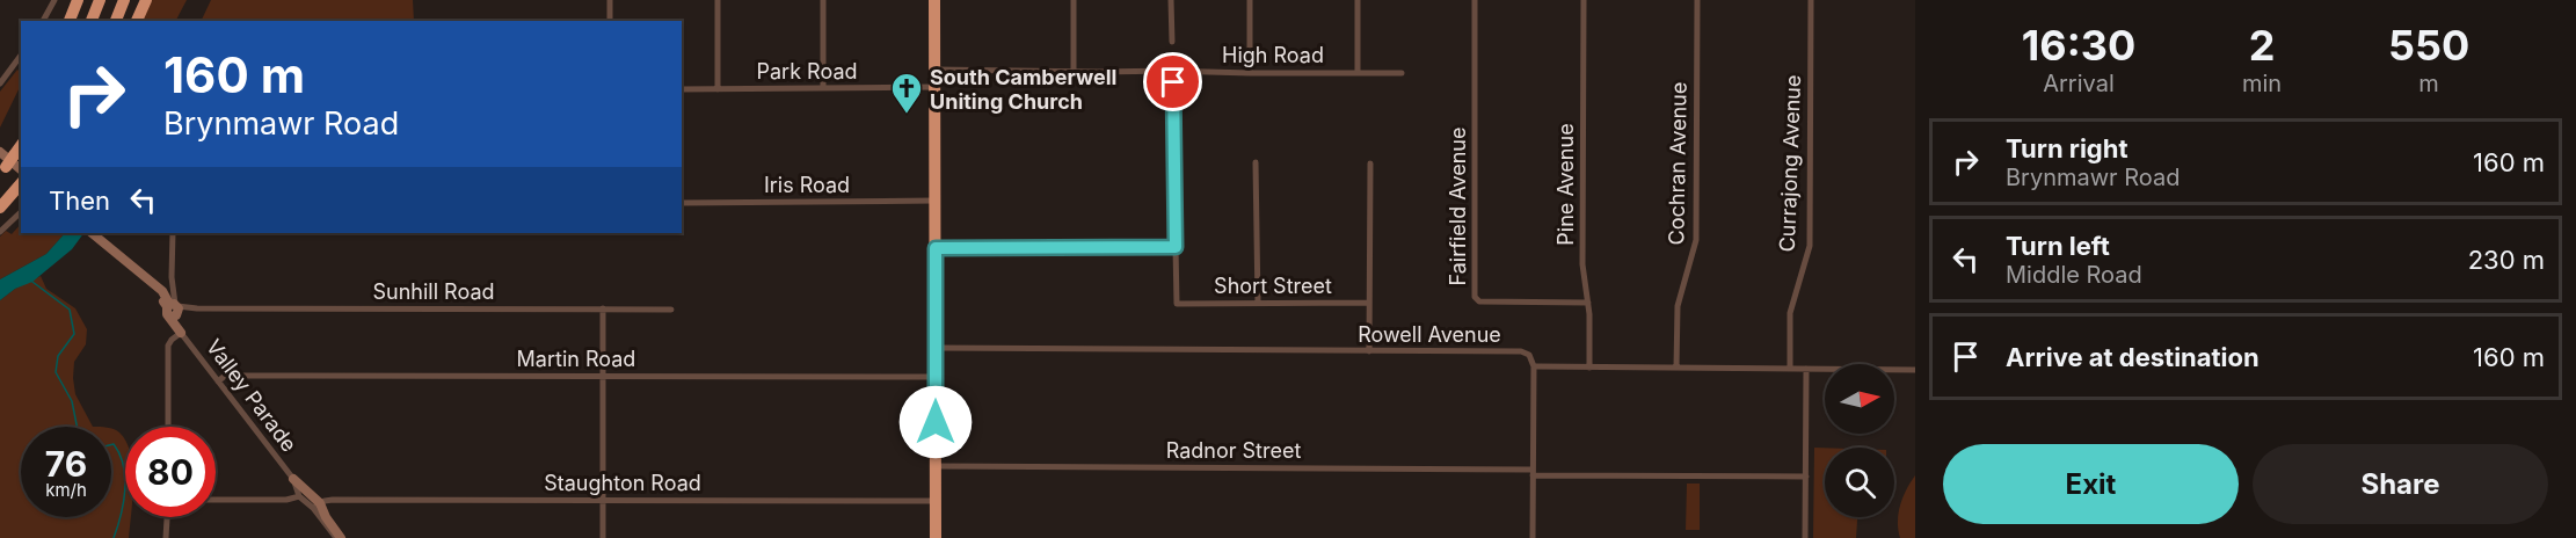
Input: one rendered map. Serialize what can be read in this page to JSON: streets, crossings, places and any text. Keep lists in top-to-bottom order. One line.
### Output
{"streets":{"street":["High Road","Park Road","Cochran Avenue","Currajong Avenue","Iris Road","Pine Avenue","Fairfield Avenue","Short Street","Sunhill Road","Rowell Avenue","Martin Road","Valley Parade","Radnor Street","Staughton Road"]},"crossings":[["Cochran Avenue","Rowell Avenue"],["Currajong Avenue","Rowell Avenue"],["Pine Avenue","Fairfield Avenue"],["Pine Avenue","Rowell Avenue"],["Sunhill Road","Valley Parade"],["Martin Road","Valley Parade"],["Valley Parade","Staughton Road"]],"places":{"church":["South Camberwell Uniting Church"]},"north":"right","page":{"eta":["16:30","Arrival","2","min","550","m"],"turn":["160 m","Brynmawr Road"],"list":[{"name":"Turn right","note":"Brynmawr Road","value":"160 m"},{"name":"Turn left","note":"Middle Road","value":"230 m"},{"name":"Arrive at destination","value":"160 m"}],"then":"Then","speed":"76 km/h","limit":"80","buttons":["Exit","Share"]}}
